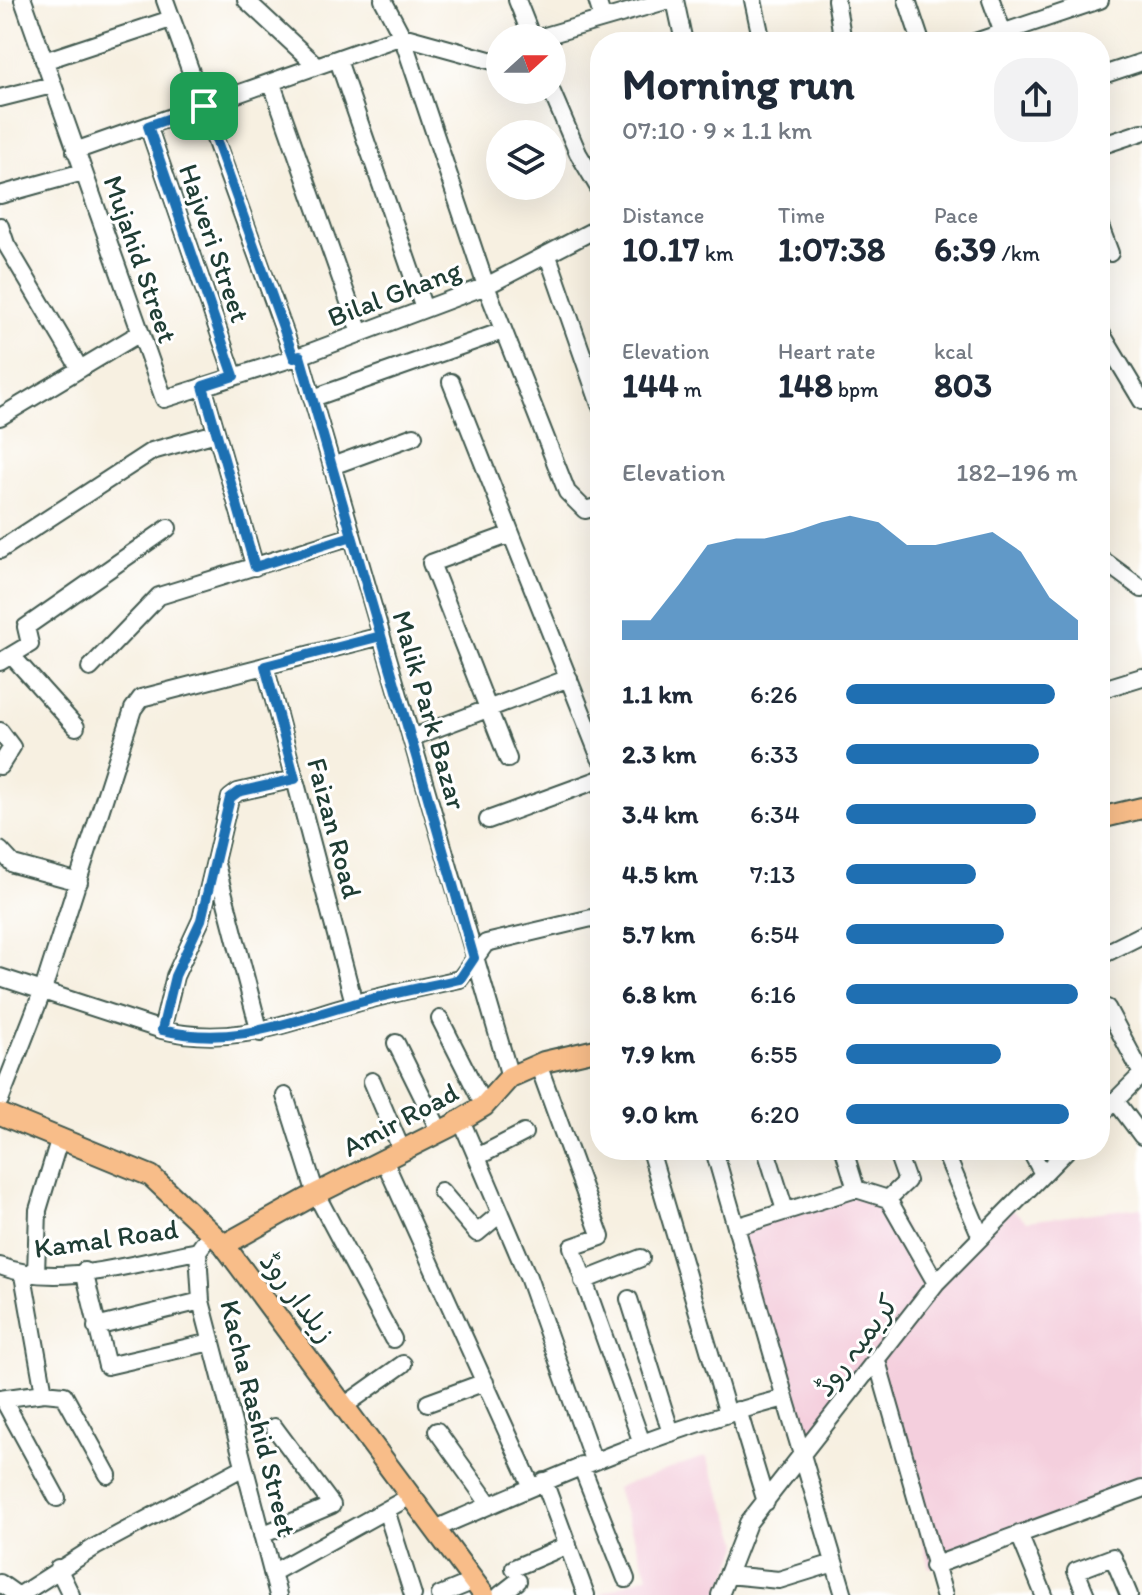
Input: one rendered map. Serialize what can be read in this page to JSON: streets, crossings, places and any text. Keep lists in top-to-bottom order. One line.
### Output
{"streets":{"main road":["Amir Road","زیلدار روڈ"],"street":["Hajveri Street","Mujahid Street","Bilal Ghang","Malik Park Bazar","Faizan Road","Kamal Road","کریمیہ روڈ","Kacha Rashid Street"]},"crossings":[["Hajveri Street","Mujahid Street"],["Mujahid Street","Bilal Ghang"],["Mujahid Street","Malik Park Bazar"],["Bilal Ghang","Malik Park Bazar"],["Malik Park Bazar","Amir Road"],["Amir Road","Kamal Road"],["Amir Road","زیلدار روڈ"],["Kamal Road","زیلدار روڈ"],["Kamal Road","Kacha Rashid Street"]],"north":"right","page":{"heading":["Morning run","07:10 · 9 × 1.1 km"],"stats":[["Distance","10.17 km"],["Time","1:07:38"],["Pace","6:39 /km"],["Elevation","144 m"],["Heart rate","148 bpm"],["kcal","803"]],"chart":["Elevation","182–196 m"],"list":[{"name":"1.1 km","note":"6:26"},{"name":"2.3 km","note":"6:33"},{"name":"3.4 km","note":"6:34"},{"name":"4.5 km","note":"7:13"},{"name":"5.7 km","note":"6:54"},{"name":"6.8 km","note":"6:16"},{"name":"7.9 km","note":"6:55"},{"name":"9.0 km","note":"6:20"}]}}
